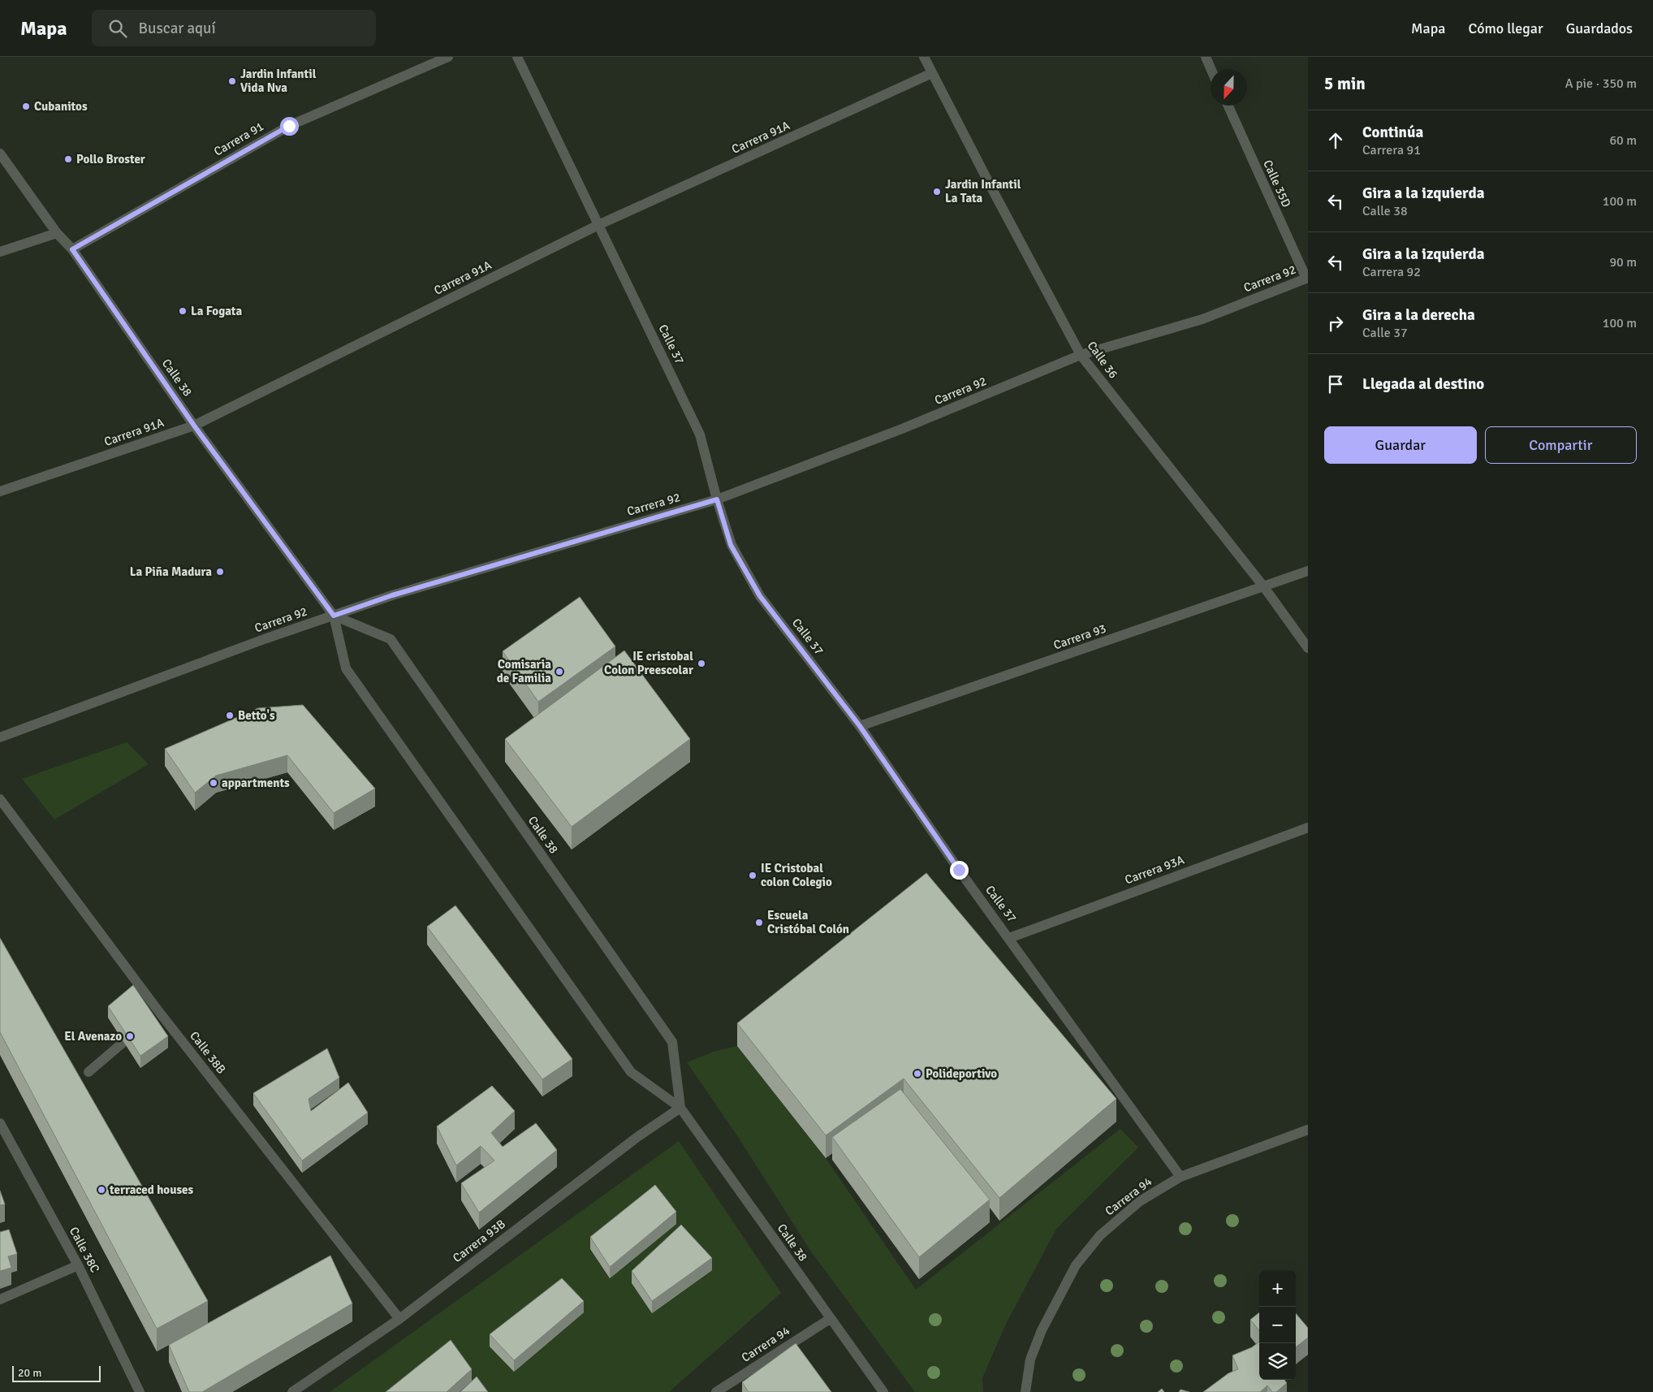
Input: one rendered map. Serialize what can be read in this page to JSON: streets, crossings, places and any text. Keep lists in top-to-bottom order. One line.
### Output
{"streets":{"street":["Carrera 91A","Carrera 91","Calle 35D","Carrera 92","Calle 37","Calle 36","Calle 38","Carrera 93","Carrera 93A","Calle 38B","Carrera 94","Carrera 93B","Calle 38C"]},"crossings":[["Carrera 91A","Calle 37"],["Carrera 91A","Calle 36"],["Carrera 91A","Calle 38"],["Carrera 91","Calle 38"],["Calle 35D","Carrera 92"],["Carrera 92","Calle 37"],["Carrera 92","Calle 36"],["Carrera 92","Calle 38"],["Calle 37","Carrera 93"],["Calle 37","Carrera 93A"],["Calle 37","Carrera 94"],["Calle 36","Carrera 93"],["Calle 38","Carrera 94"],["Calle 38","Carrera 93B"],["Calle 38B","Carrera 93B"]],"places":["Jardin Infantil Vida Nva","Cubanitos","Pollo Broster","Jardin Infantil La Tata","La Fogata","La Piña Madura","IE cristobal Colon Preescolar","Comisaria de Familia","Betto's","appartments","IE Cristobal colon Colegio","Escuela Cristóbal Colón","El Avenazo","Polideportivo","terraced houses"],"scale_bar":"20 m","north":"bottom","page":{"header":"Mapa","search":"Buscar aquí","nav":["Mapa","Cómo llegar","Guardados"],"heading":["5 min","A pie · 350 m"],"list":[["Continúa","Carrera 91","60 m"],["Gira a la izquierda","Calle 38","100 m"],["Gira a la izquierda","Carrera 92","90 m"],["Gira a la derecha","Calle 37","100 m"],"Llegada al destino"],"buttons":["Guardar","Compartir"],"map_buttons":["+","−"],"scale":"20 m"}}
